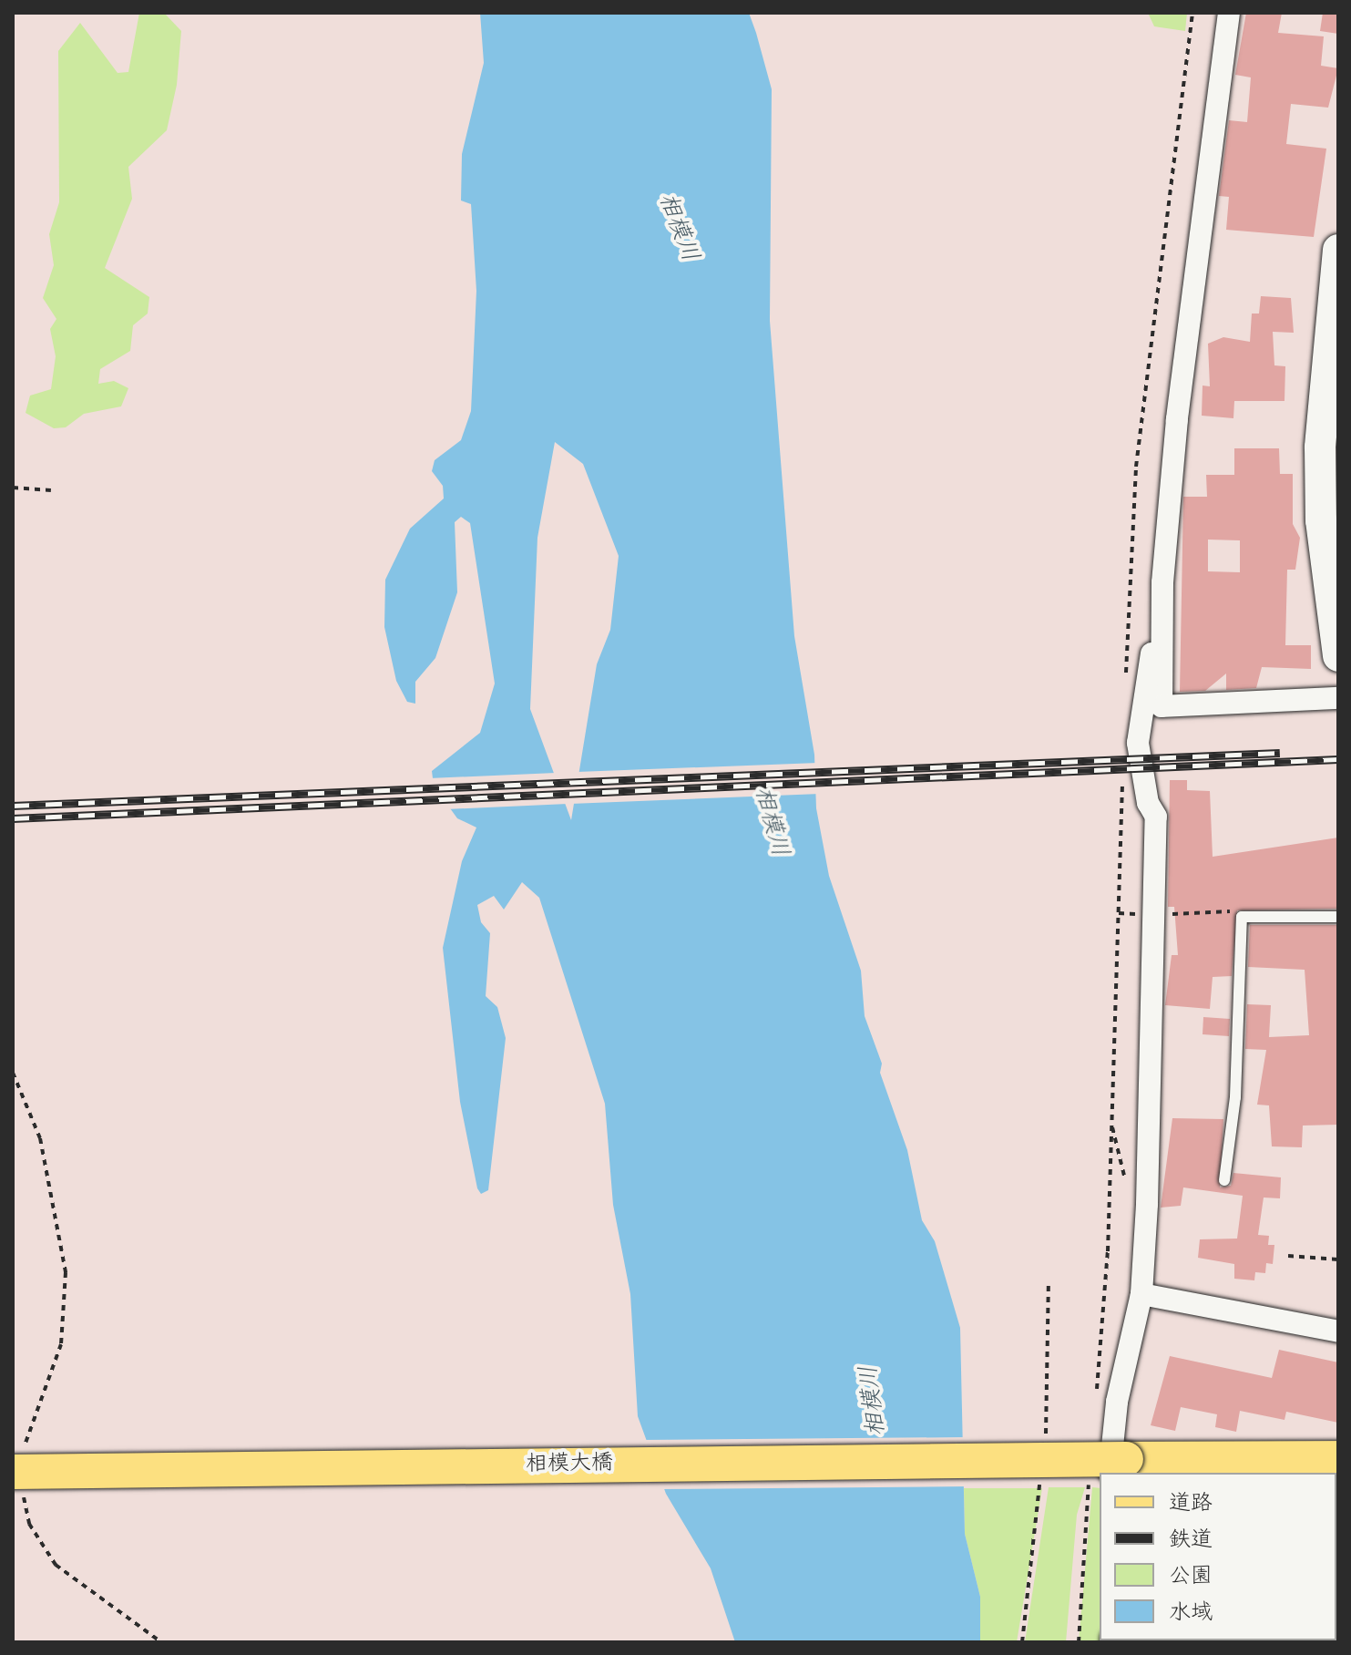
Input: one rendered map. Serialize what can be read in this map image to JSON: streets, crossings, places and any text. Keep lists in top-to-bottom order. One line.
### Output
{"streets":{"main road":["相模大橋"]},"water":["相模川"],"legend":["道路","鉄道","公園","水域"]}
